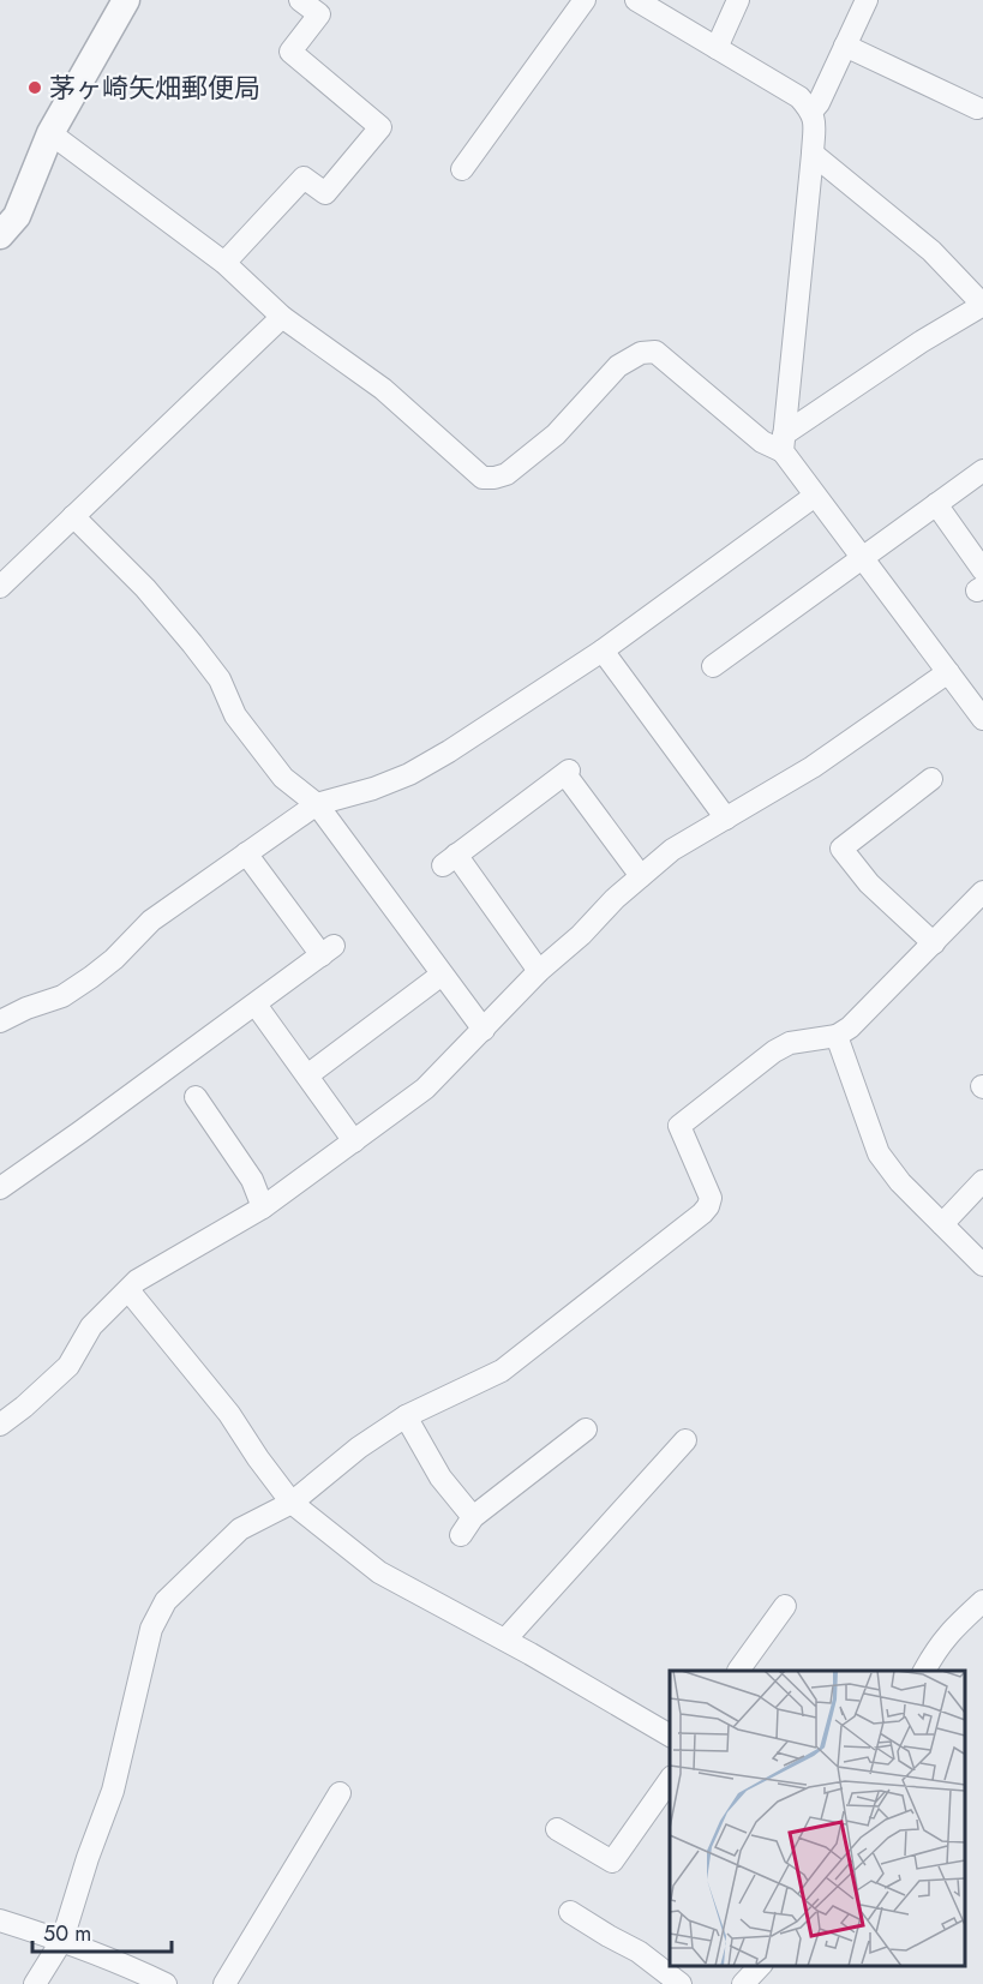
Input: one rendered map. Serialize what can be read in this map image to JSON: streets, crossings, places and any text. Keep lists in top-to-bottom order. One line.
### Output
{"places":["茅ヶ崎矢畑郵便局"],"scale_bar":"50 m"}
